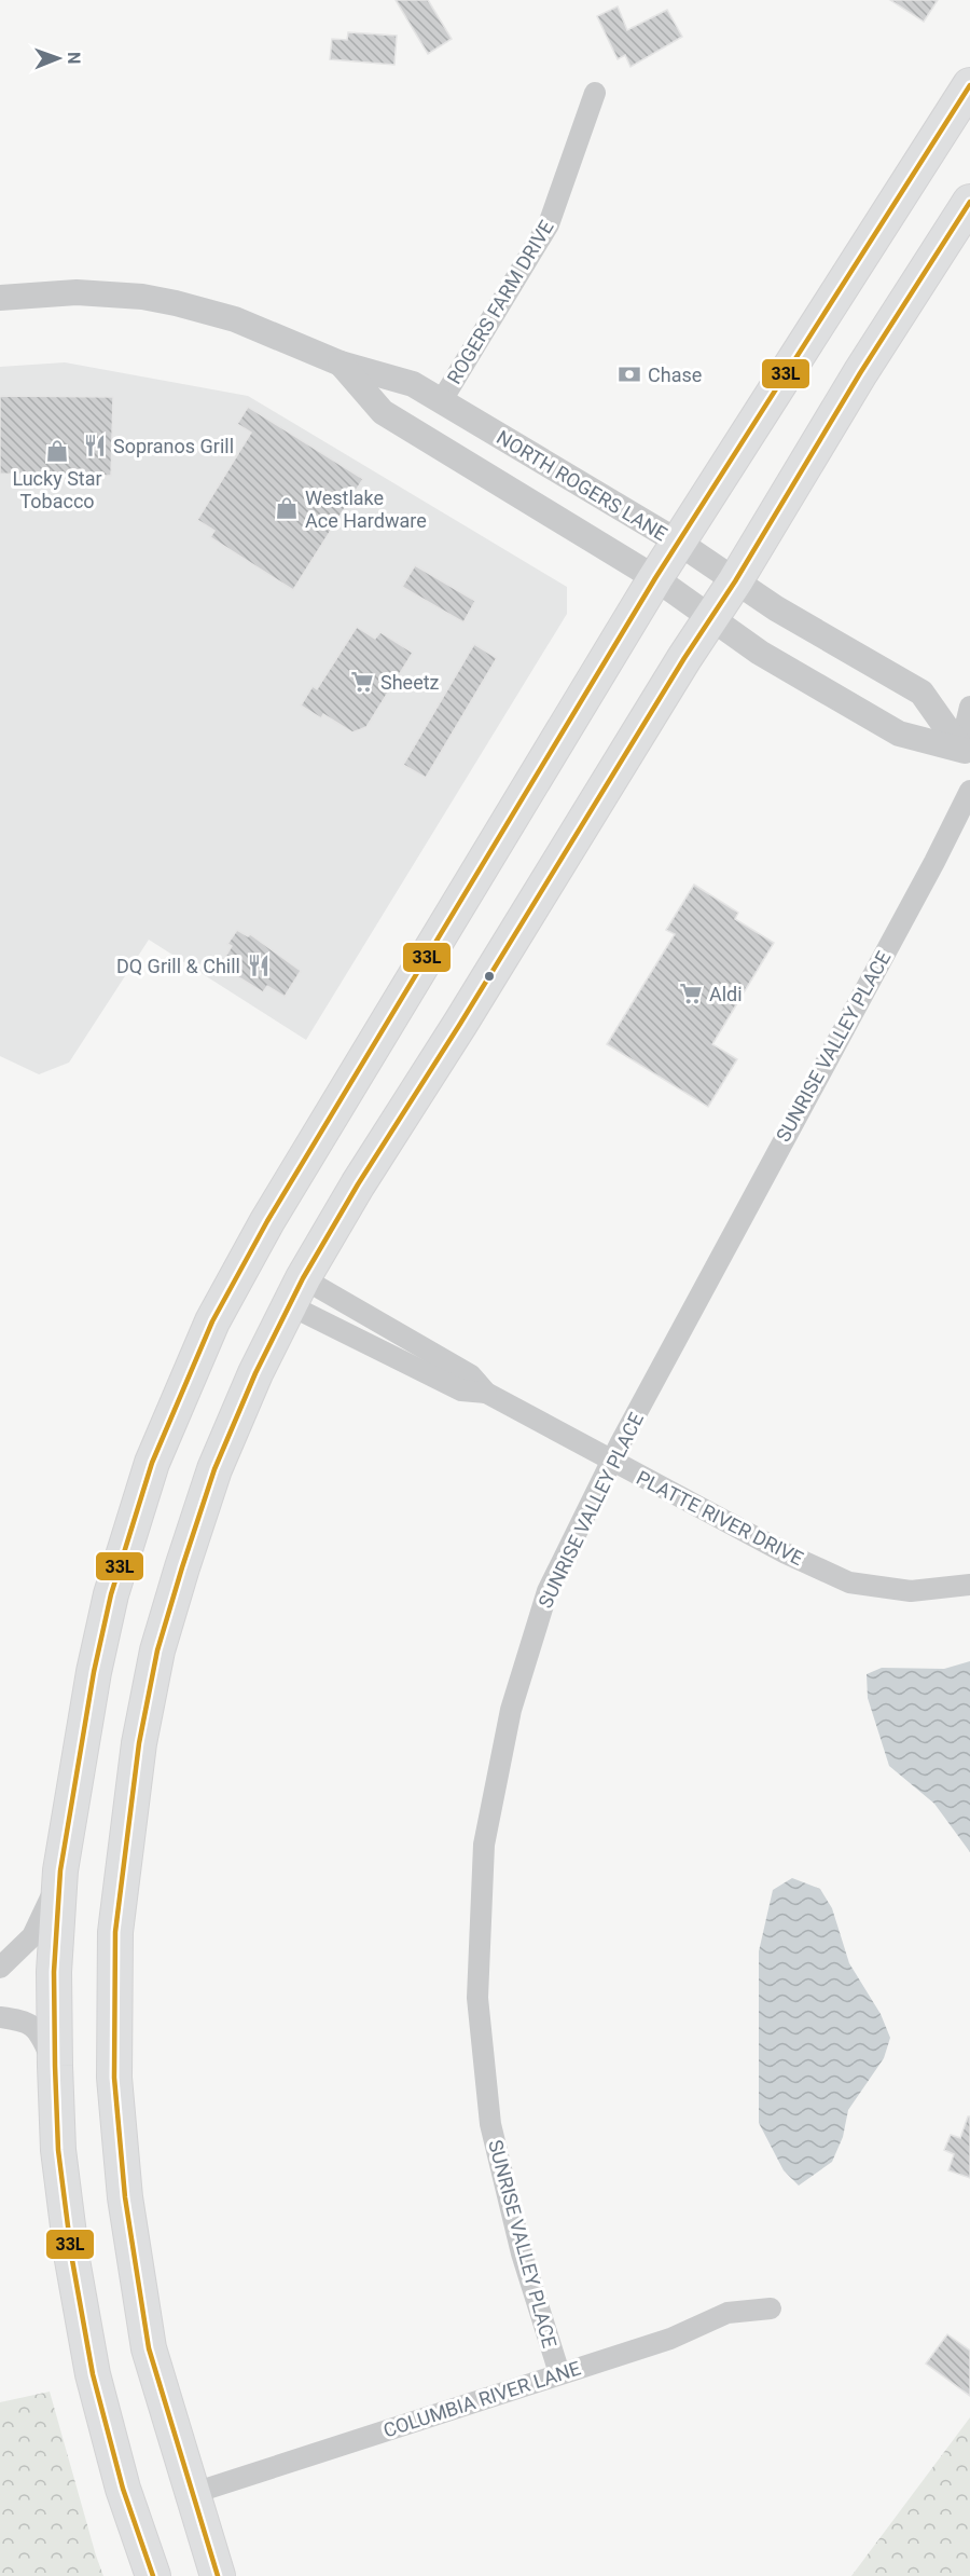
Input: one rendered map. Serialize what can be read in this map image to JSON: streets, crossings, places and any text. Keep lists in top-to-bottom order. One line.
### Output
{"streets":{"street":["ROGERS FARM DRIVE","NORTH ROGERS LANE","SUNRISE VALLEY PLACE","PLATTE RIVER DRIVE","COLUMBIA RIVER LANE"]},"crossings":[["ROGERS FARM DRIVE","NORTH ROGERS LANE"],["SUNRISE VALLEY PLACE","PLATTE RIVER DRIVE"],["SUNRISE VALLEY PLACE","COLUMBIA RIVER LANE"]],"places":{"bank":["Chase"],"restaurant":["Sopranos Grill","DQ Grill & Chill"],"shop":["Lucky Star Tobacco","Westlake Ace Hardware"],"supermarket":["Sheetz","Aldi"]},"lines":["transit line 33L"],"north":"right"}
